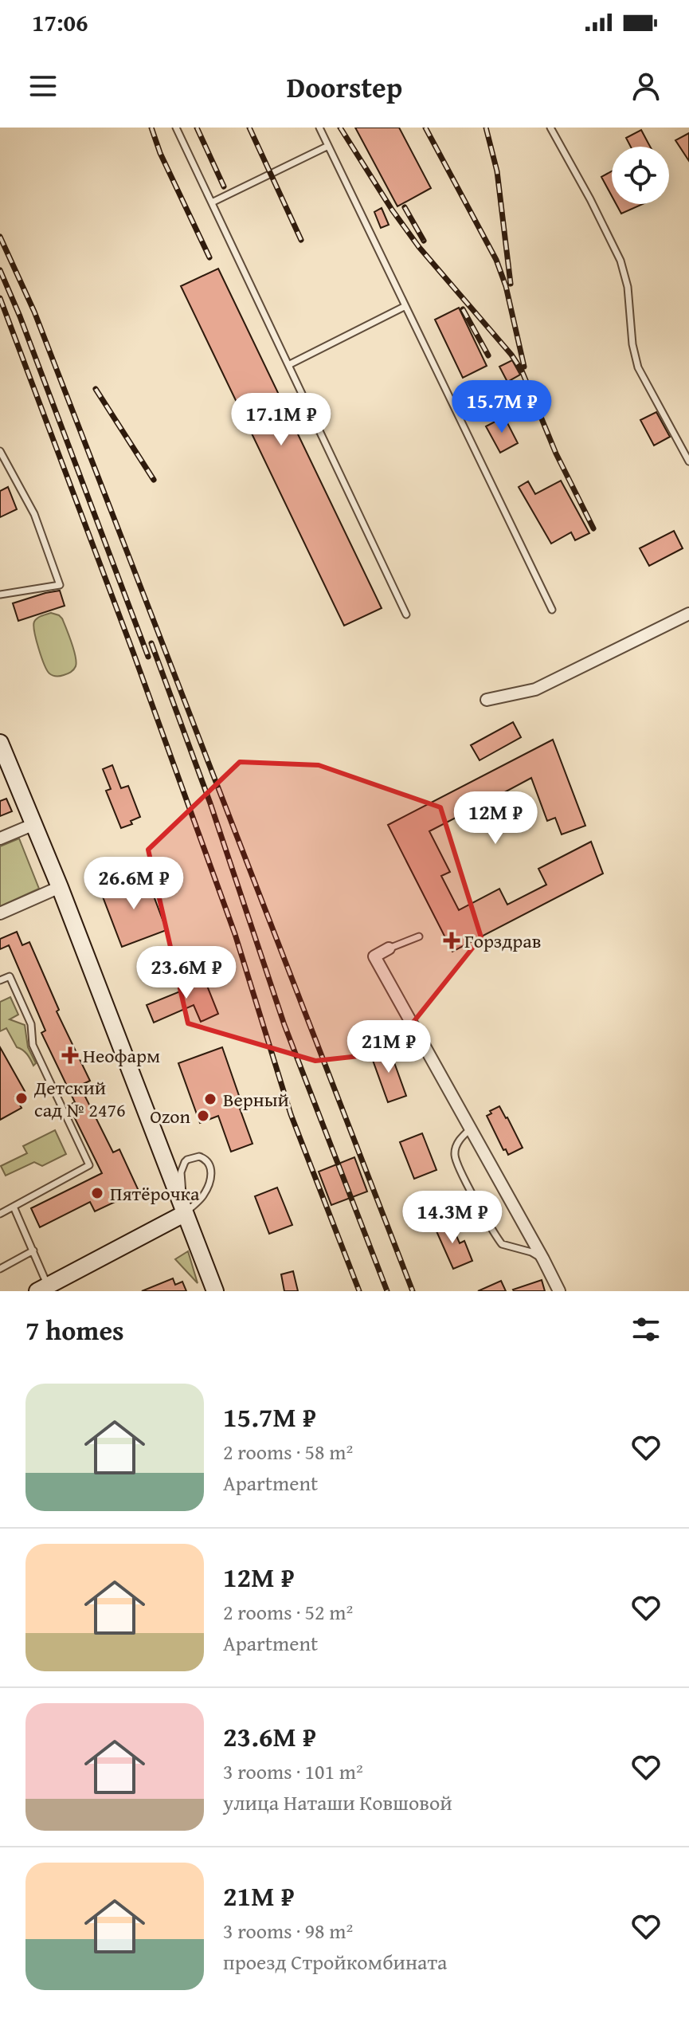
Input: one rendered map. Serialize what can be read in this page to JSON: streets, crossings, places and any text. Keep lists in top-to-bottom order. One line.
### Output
{"places":{"health":["Горздрав","Неофарм"],"other":["Детский сад № 2476","Верный","Ozon","Пятёрочка"]},"page":{"status":"17:06","header":"Doorstep","price":["15.7M ₽","17.1M ₽","12M ₽","26.6M ₽","23.6M ₽","21M ₽","14.3M ₽"],"heading":"7 homes","list":[{"name":"15.7M ₽","note":"2 rooms · 58 m² · Apartment"},{"name":"12M ₽","note":"2 rooms · 52 m² · Apartment"},{"name":"23.6M ₽","note":"3 rooms · 101 m² · улица Наташи Ковшовой"},{"name":"21M ₽","note":"3 rooms · 98 m² · проезд Стройкомбината"}]}}
